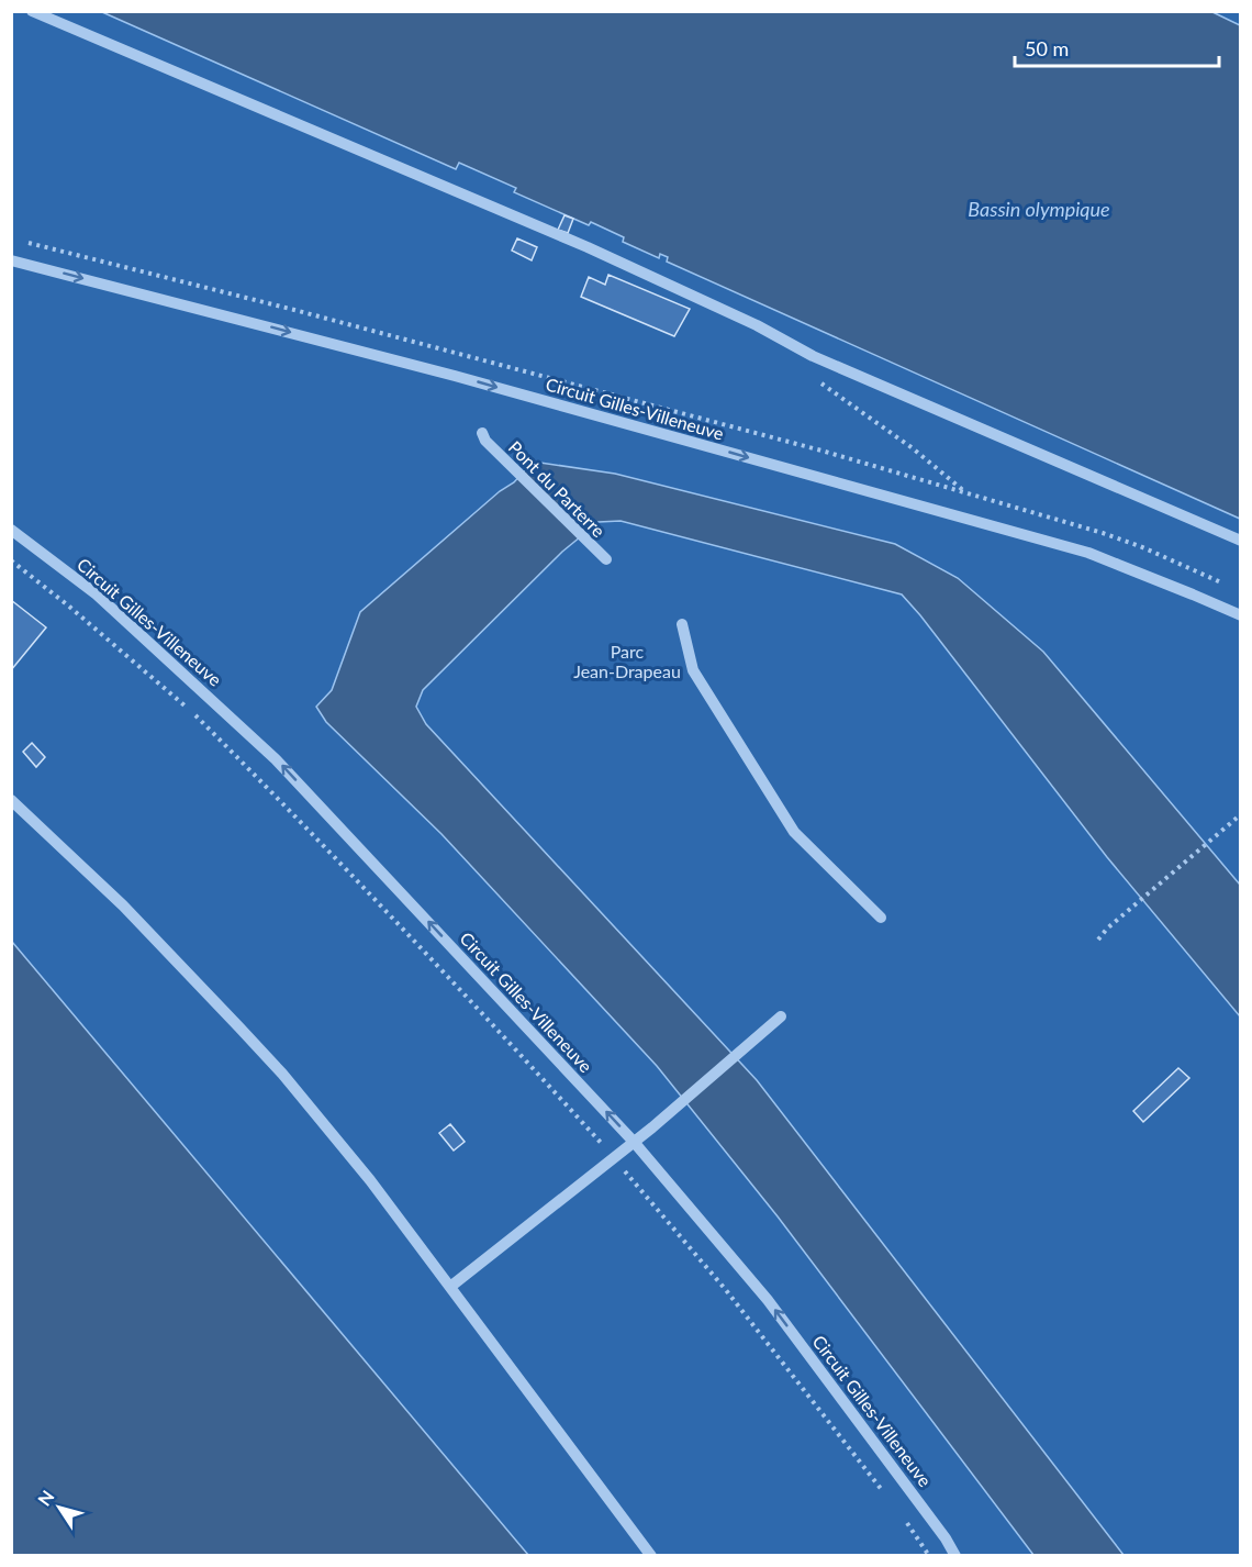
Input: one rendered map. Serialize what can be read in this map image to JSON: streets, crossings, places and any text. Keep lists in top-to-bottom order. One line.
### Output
{"streets":{"street":["Circuit Gilles-Villeneuve","Pont du Parterre"]},"water":["Bassin olympique"],"parks":["Parc Jean-Drapeau"],"scale_bar":"50 m","north":"top left"}
